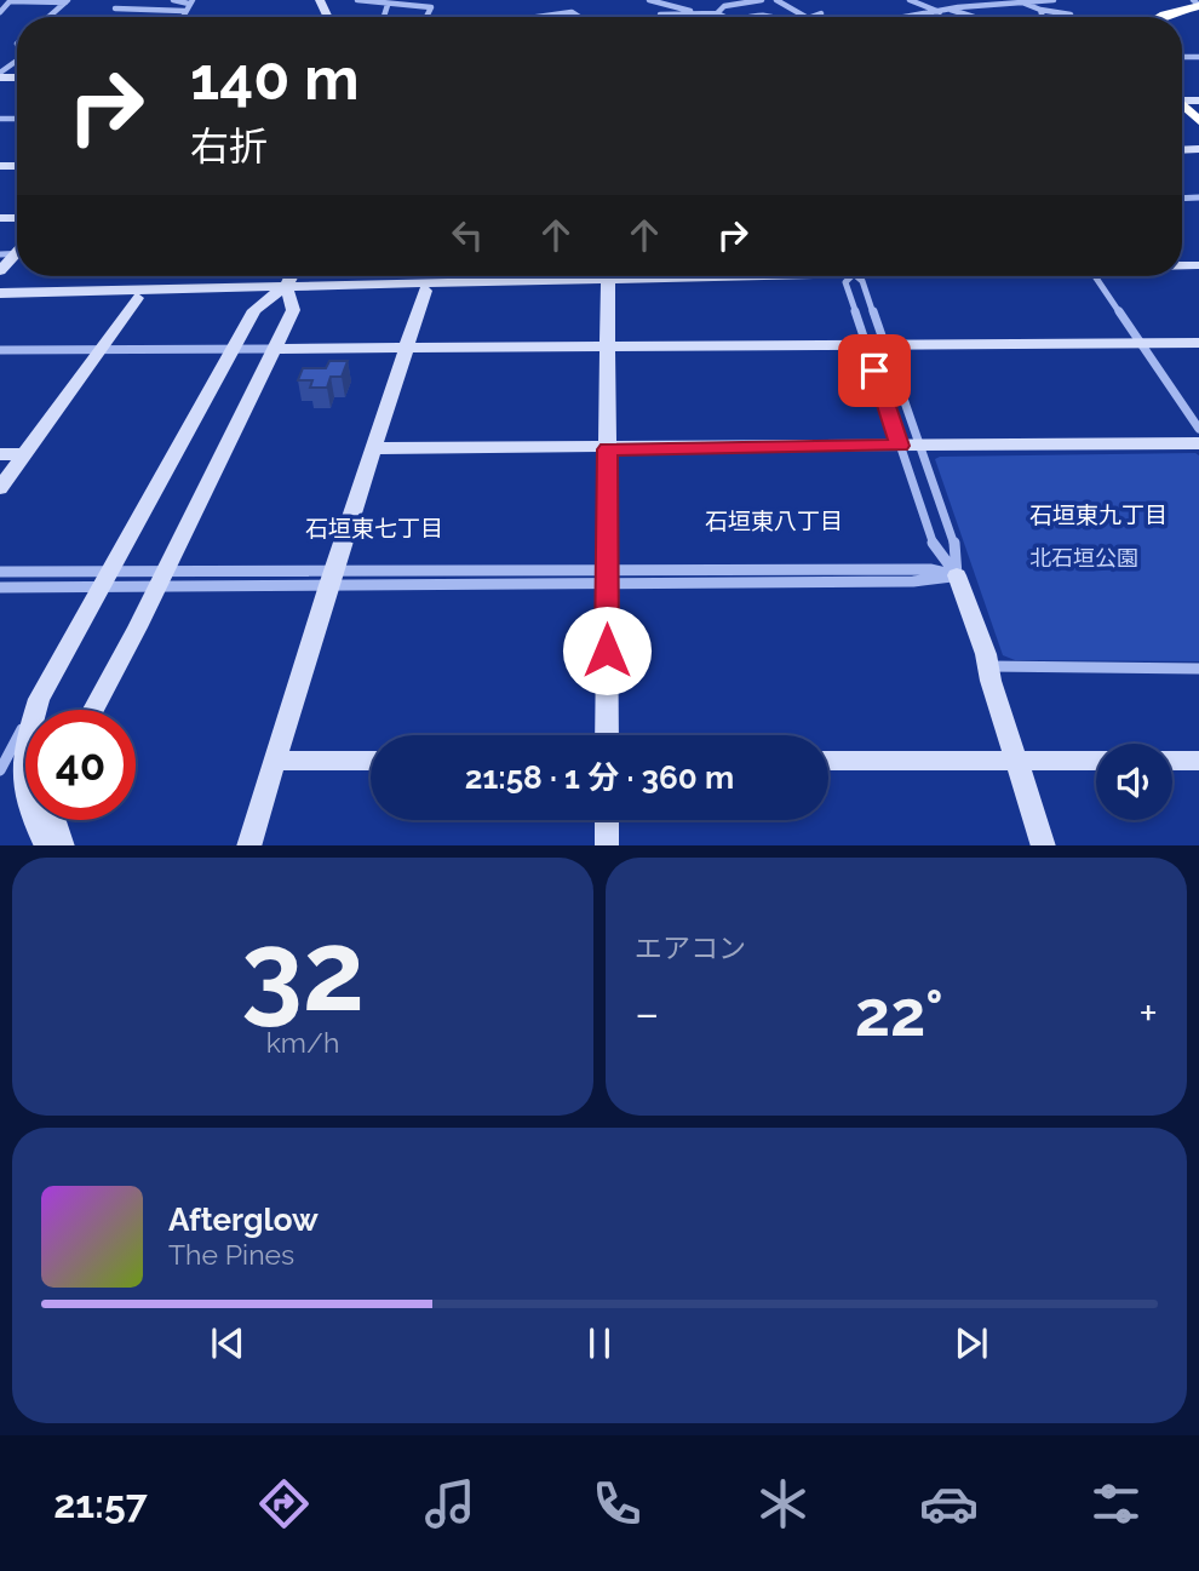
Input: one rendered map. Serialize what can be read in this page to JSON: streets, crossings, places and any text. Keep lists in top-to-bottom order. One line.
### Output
{"districts":["石垣東九丁目","石垣東八丁目","石垣東七丁目"],"parks":["北石垣公園"],"page":{"turn":["140 m","右折"],"limit":"40","trip":"21:58 · 1 分 · 360 m","tile":[["32","km/h"],"エアコン"],"heat":["−","22°","+"],"song":["Afterglow","The Pines"],"tabs":"21:57"}}
